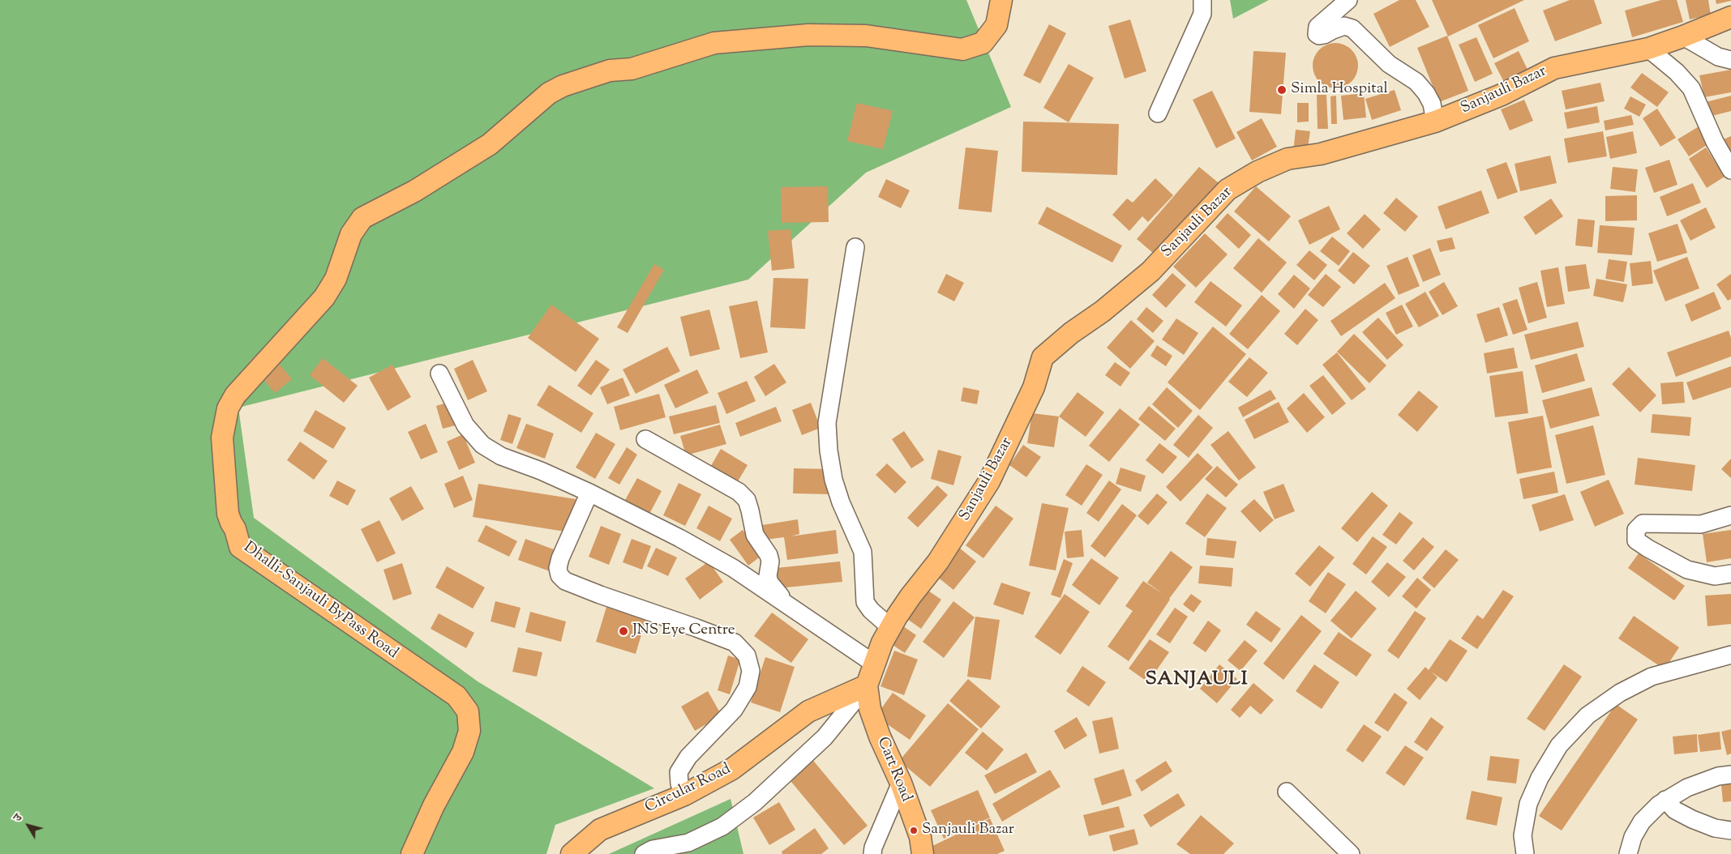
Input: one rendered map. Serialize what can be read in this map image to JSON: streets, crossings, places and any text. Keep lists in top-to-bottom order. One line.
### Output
{"streets":{"main road":["Sanjauli Bazar","Dhalli-Sanjauli ByPass Road","Cart Road","Circular Road"]},"crossings":[["Sanjauli Bazar","Cart Road"],["Sanjauli Bazar","Circular Road"],["Cart Road","Circular Road"]],"districts":["SANJAULI"],"places":["Simla Hospital","JNS Eye Centre","Sanjauli Bazar"],"north":"top left"}
